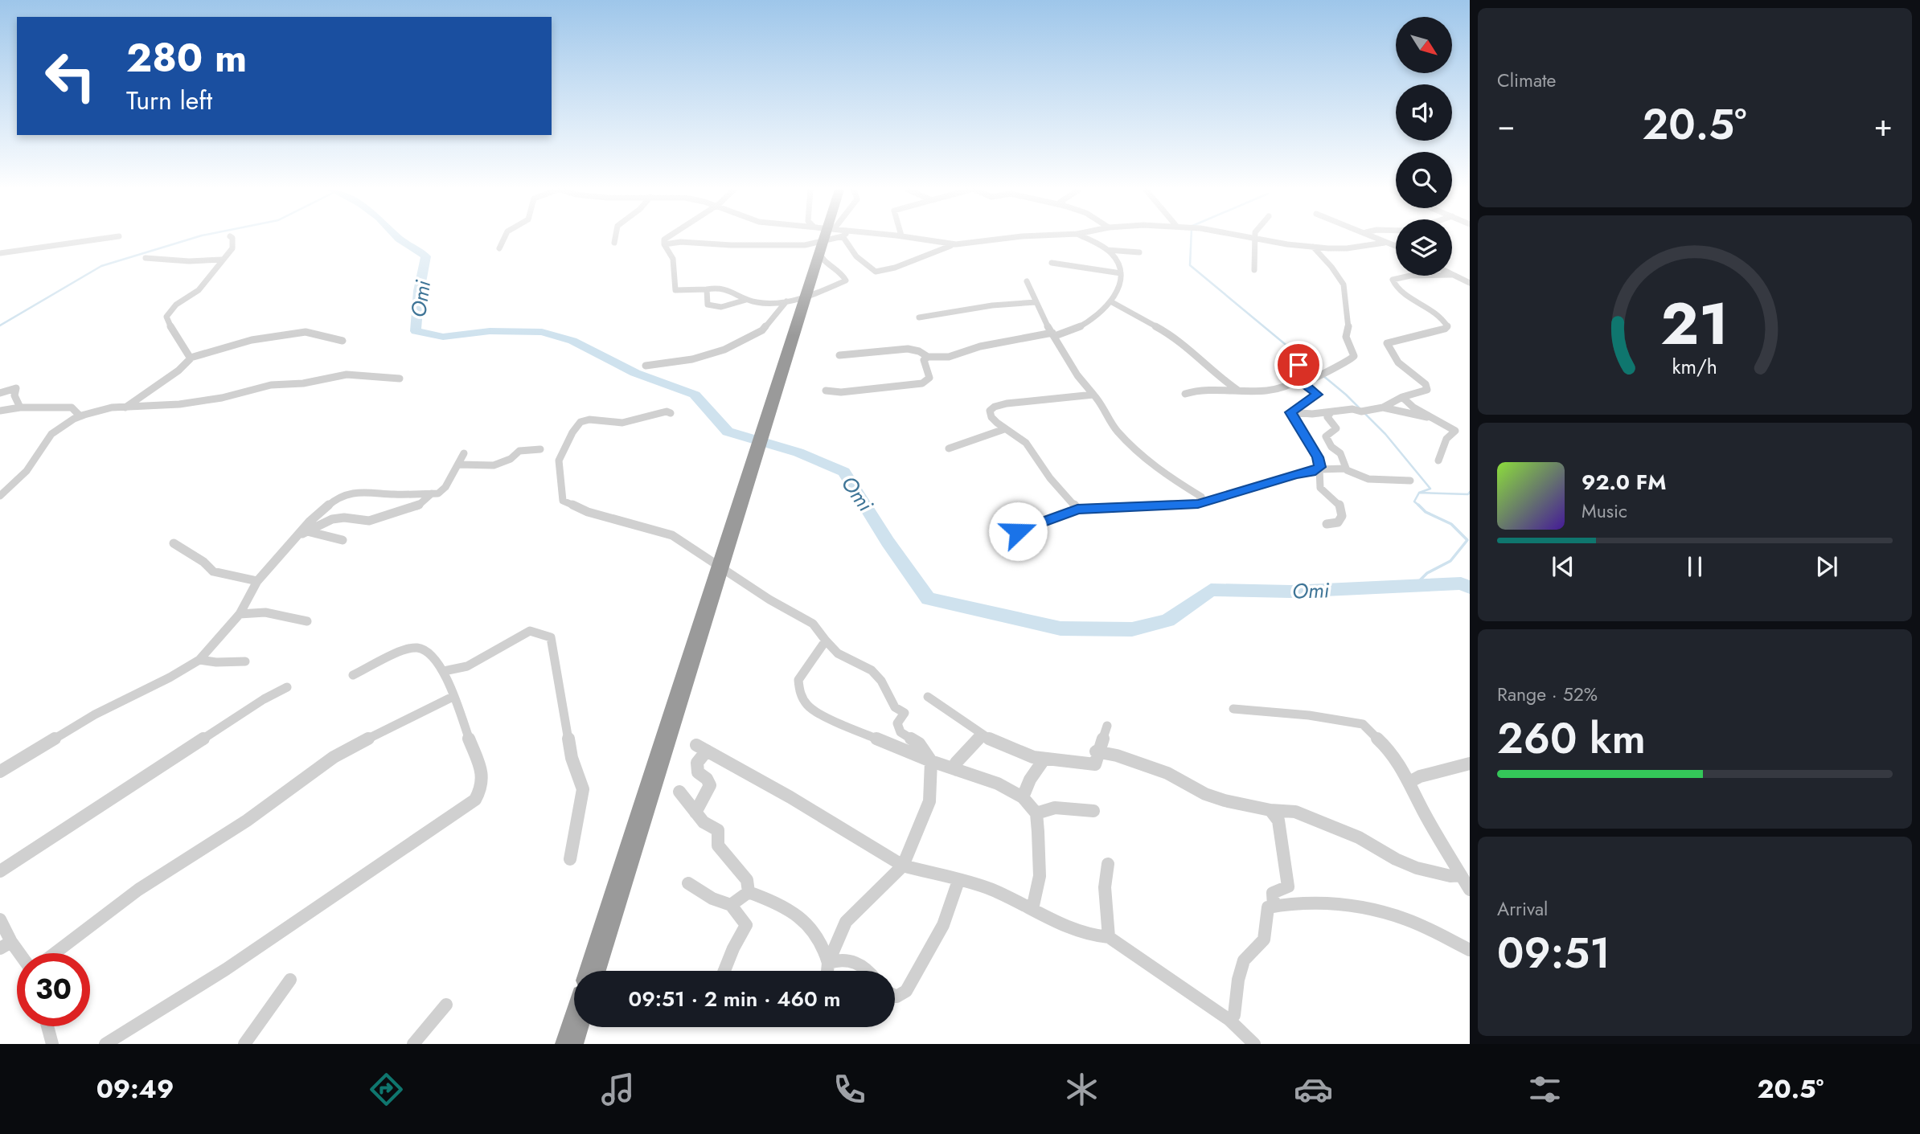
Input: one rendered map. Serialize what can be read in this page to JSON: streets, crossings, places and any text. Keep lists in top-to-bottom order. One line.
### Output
{"water":["Omi"],"north":"bottom right","page":{"tile":["Climate",["Range · 52%","260 km"],["Arrival","09:51"]],"turn":["280 m","Turn left"],"heat":["−","20.5°","+"],"song":["92.0 FM","Music"],"limit":"30","trip":"09:51 · 2 min · 460 m","tabs":["09:49","20.5°"],"gauge":["21","km/h"]}}
